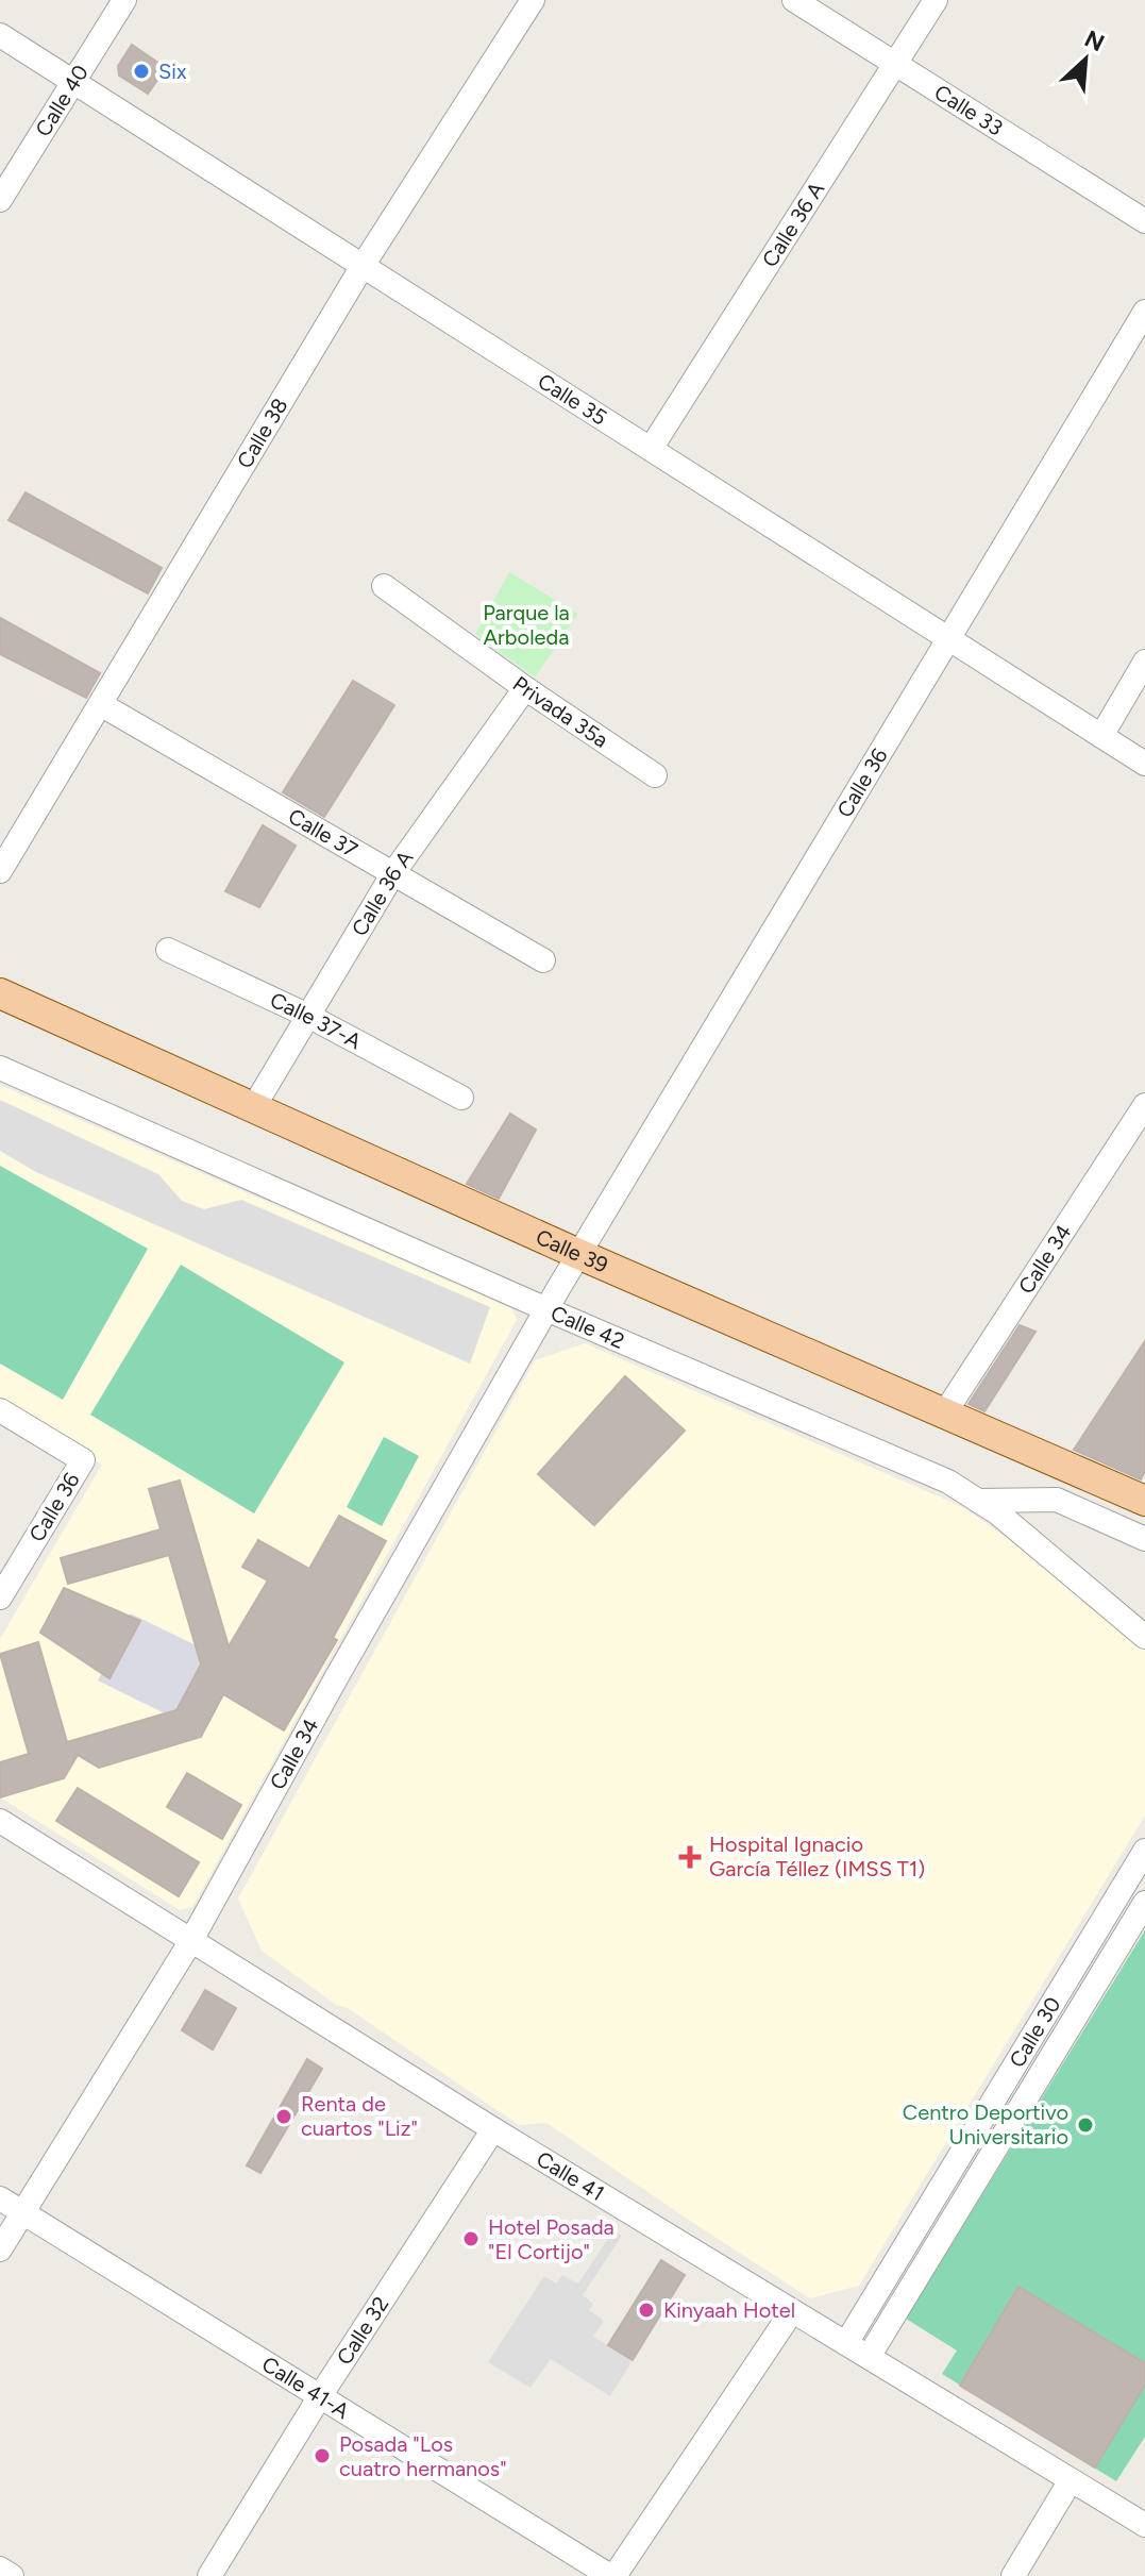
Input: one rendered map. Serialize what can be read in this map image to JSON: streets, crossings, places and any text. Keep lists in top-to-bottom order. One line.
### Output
{"streets":{"main road":["Calle 39"],"street":["Calle 40","Calle 33","Calle 36 A","Calle 35","Calle 38","Privada 35a","Calle 36","Calle 37","Calle 37-A","Calle 34","Calle 42","Calle 30","Calle 41","Calle 32","Calle 41-A"]},"crossings":[["Calle 40","Calle 35"],["Calle 33","Calle 36 A"],["Calle 36 A","Calle 35"],["Calle 36 A","Privada 35a"],["Calle 36 A","Calle 37"],["Calle 36 A","Calle 37-A"],["Calle 36 A","Calle 39"],["Calle 35","Calle 38"],["Calle 35","Calle 36"],["Calle 38","Calle 37"],["Calle 36","Calle 39"],["Calle 36","Calle 34"],["Calle 39","Calle 34"],["Calle 34","Calle 42"],["Calle 34","Calle 41"],["Calle 34","Calle 41-A"],["Calle 30","Calle 41"],["Calle 41","Calle 32"],["Calle 32","Calle 41-A"]],"parks":["Parque la Arboleda"],"places":{"other":["Six","Renta de cuartos \"Liz\"","Centro Deportivo Universitario","Hotel Posada \"El Cortijo\"","Kinyaah Hotel","Posada \"Los cuatro hermanos\""],"health":["Hospital Ignacio García Téllez (IMSS T1)"]},"north":"top right"}
